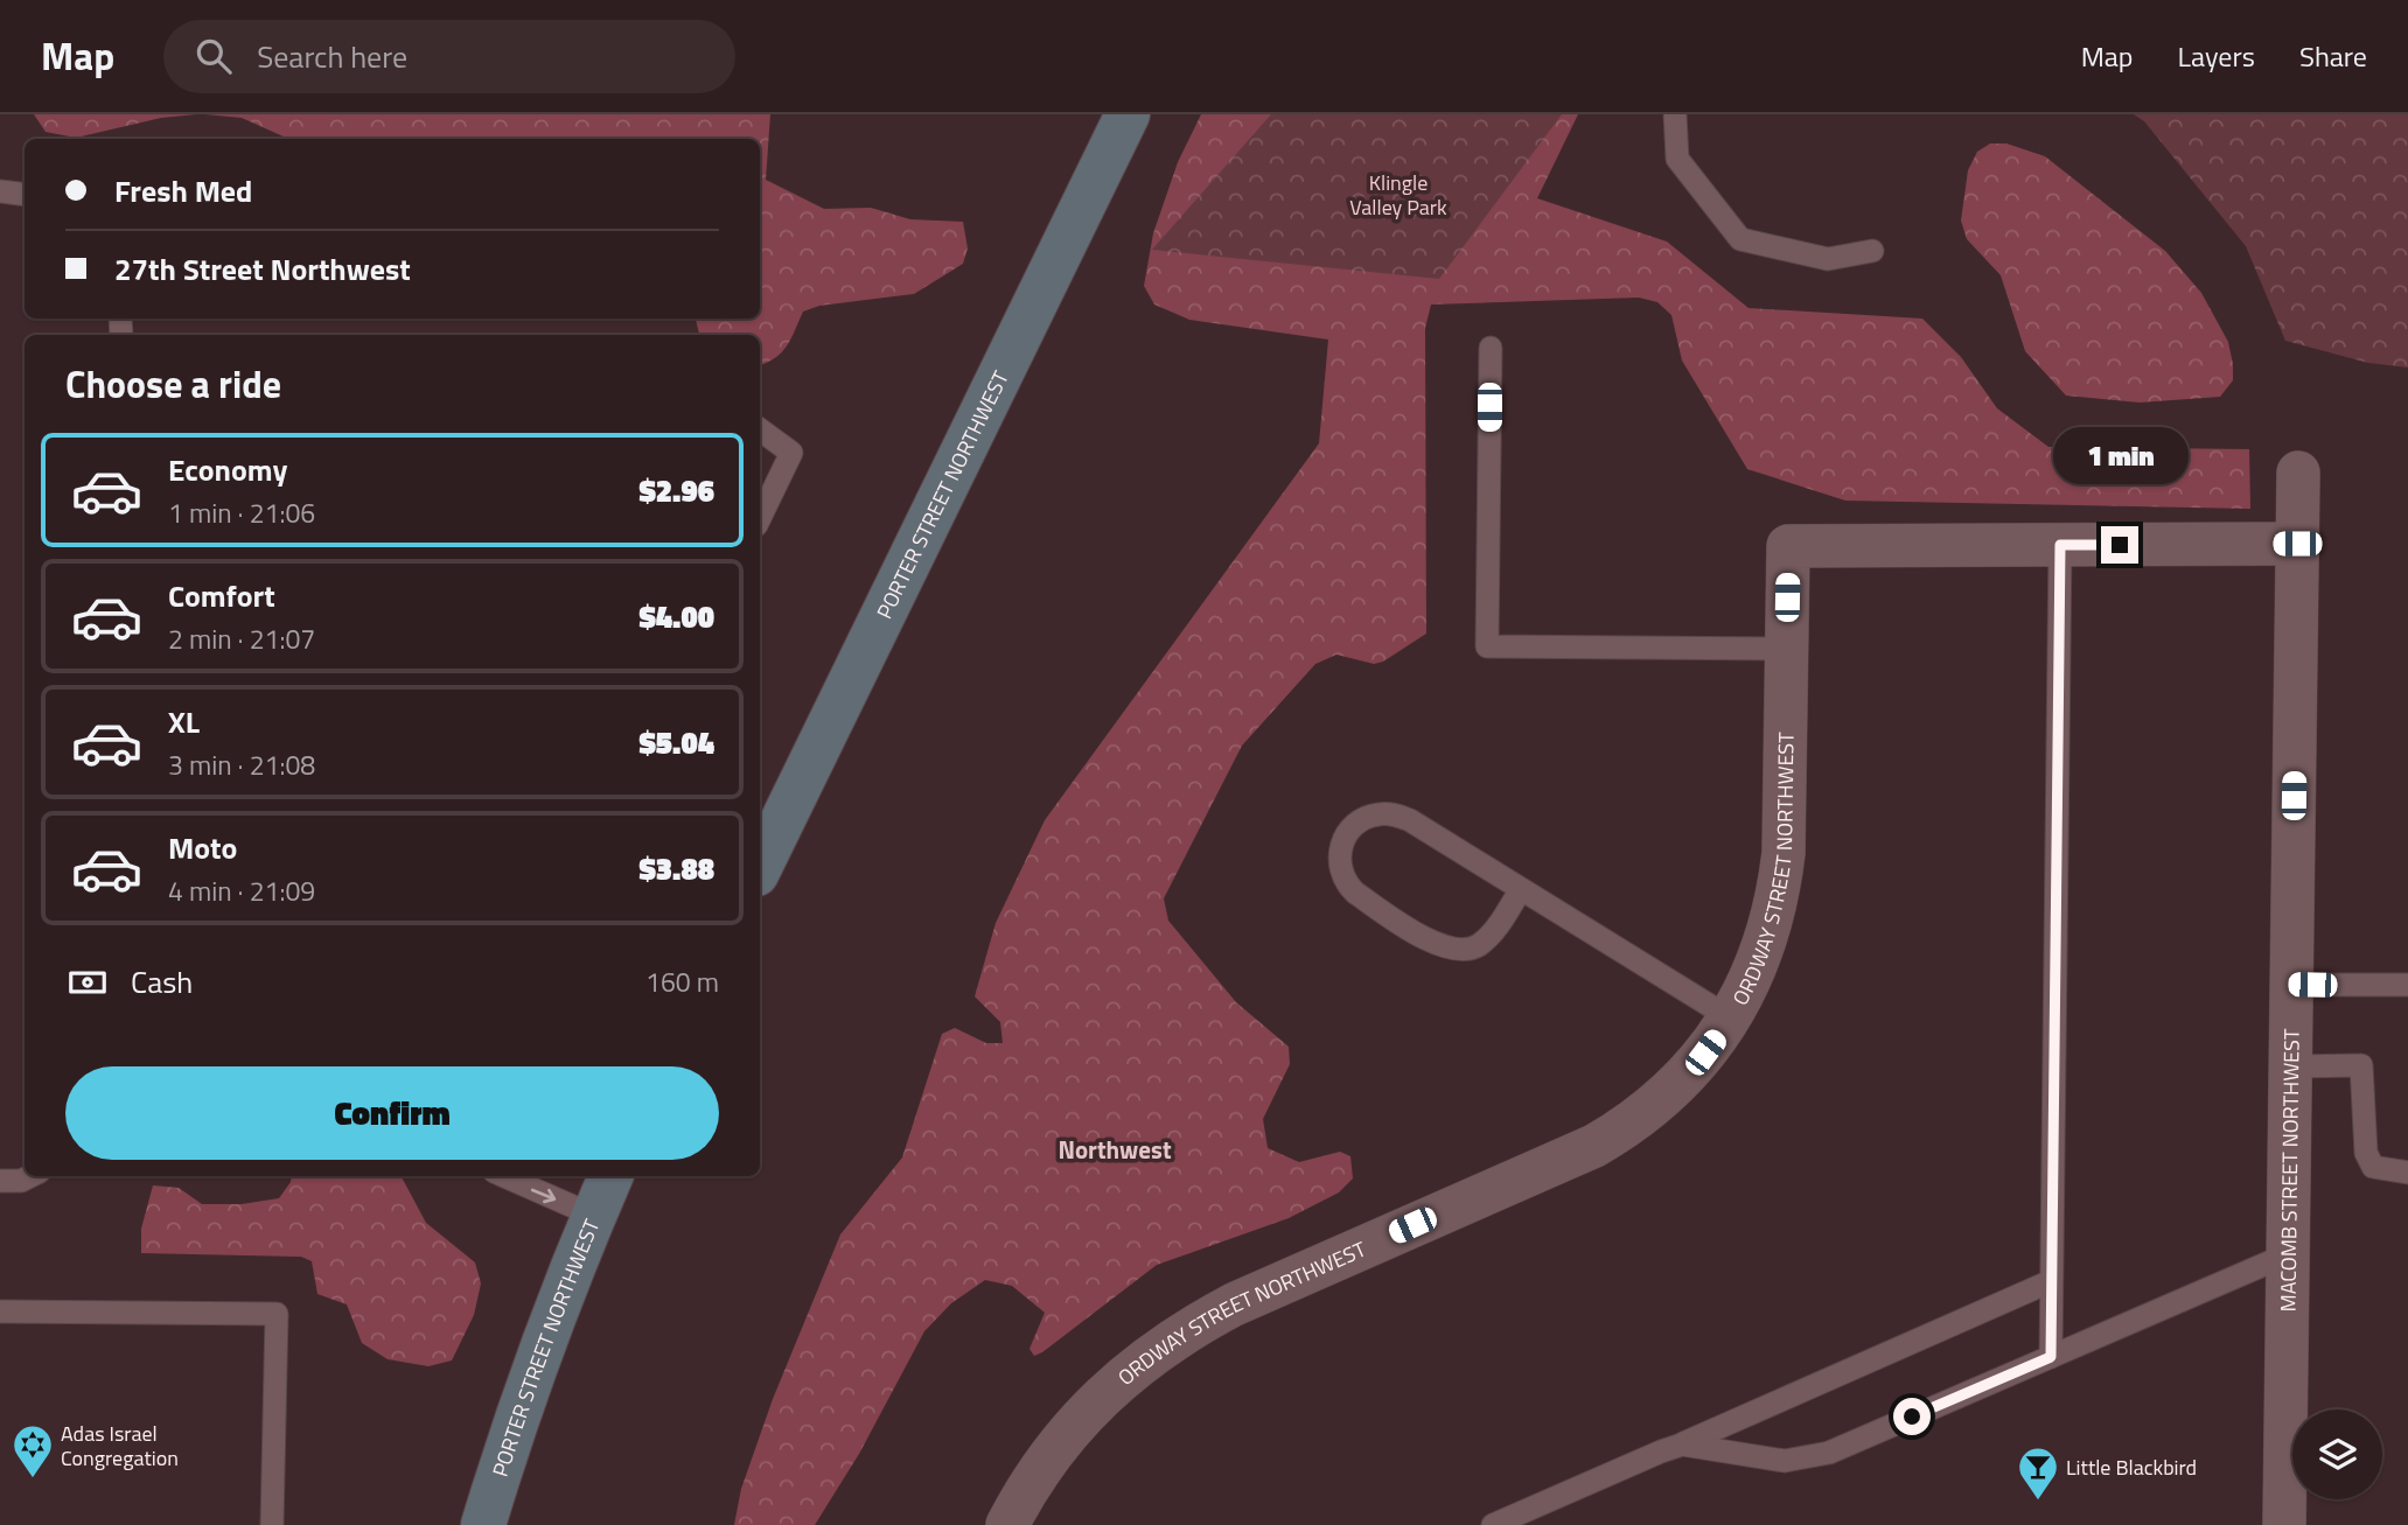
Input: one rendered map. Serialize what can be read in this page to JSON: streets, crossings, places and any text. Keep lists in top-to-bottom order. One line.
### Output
{"streets":{"main road":["PORTER STREET NORTHWEST"],"street":["ORDWAY STREET NORTHWEST","MACOMB STREET NORTHWEST"]},"districts":["Northwest"],"parks":["Klingle Valley Park"],"places":{"synagogue":["Adas Israel Congregation"],"bar":["Little Blackbird"]},"page":{"header":"Map","search":"Search here","nav":["Map","Layers","Share"],"banner":["Fresh Med","27th Street Northwest"],"heading":"Choose a ride","bubble":"1 min","list":[{"name":"Economy","note":"1 min · 21:06","value":"$2.96"},{"name":"Comfort","note":"2 min · 21:07","value":"$4.00"},{"name":"XL","note":"3 min · 21:08","value":"$5.04"},{"name":"Moto","note":"4 min · 21:09","value":"$3.88"}],"pay":["Cash","160 m"],"buttons":"Confirm"}}
